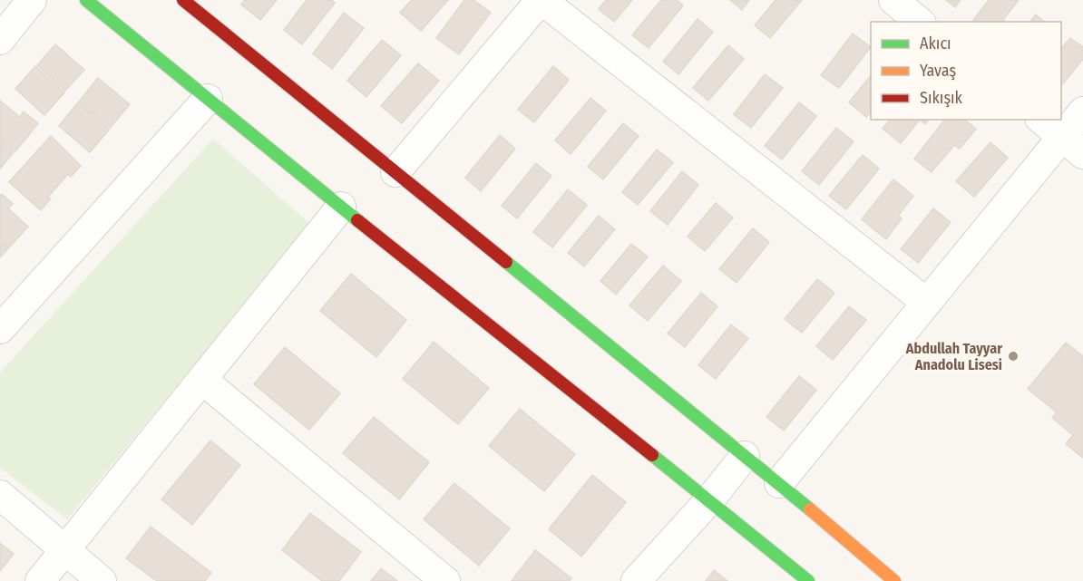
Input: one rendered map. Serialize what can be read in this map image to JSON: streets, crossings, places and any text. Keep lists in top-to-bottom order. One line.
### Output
{"places":["Abdullah Tayyar Anadolu Lisesi"],"legend":["Akıcı","Yavaş","Sıkışık"]}
